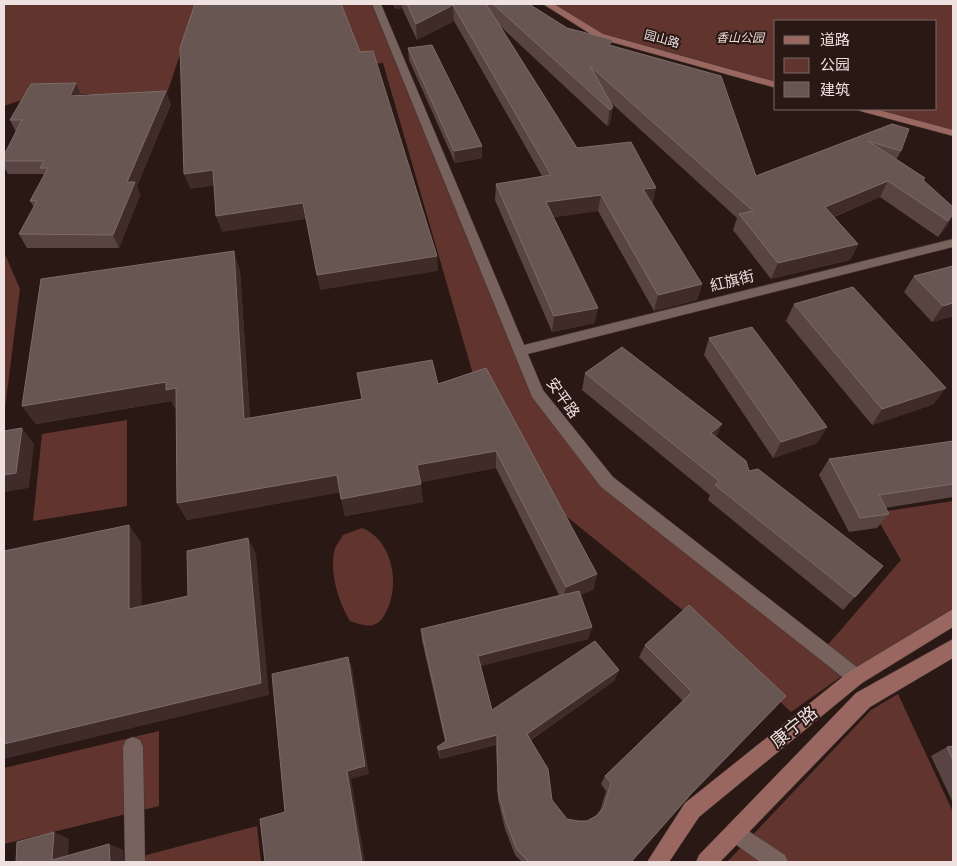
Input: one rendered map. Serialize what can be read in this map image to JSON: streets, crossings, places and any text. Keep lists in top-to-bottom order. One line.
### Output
{"streets":{"main road":["园山路","康宁路"],"street":["紅旗街","安平路"]},"crossings":[["紅旗街","安平路"],["安平路","康宁路"]],"parks":["香山公园"],"legend":["道路","公园","建筑"]}
